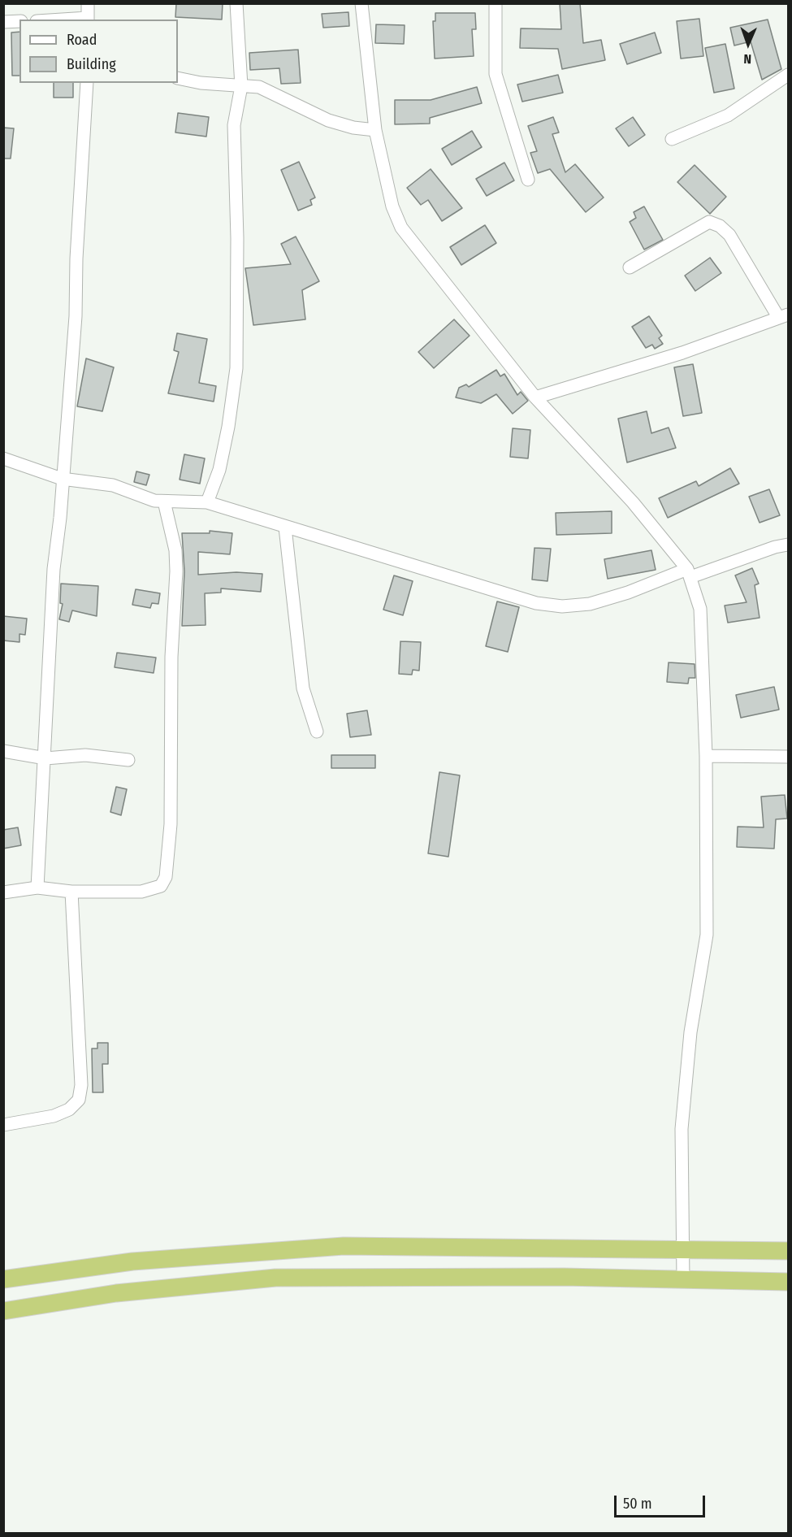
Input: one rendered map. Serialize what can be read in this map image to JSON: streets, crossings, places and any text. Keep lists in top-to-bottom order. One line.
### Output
{"legend":["Road","Building"],"scale_bar":"50 m","north":"bottom"}
